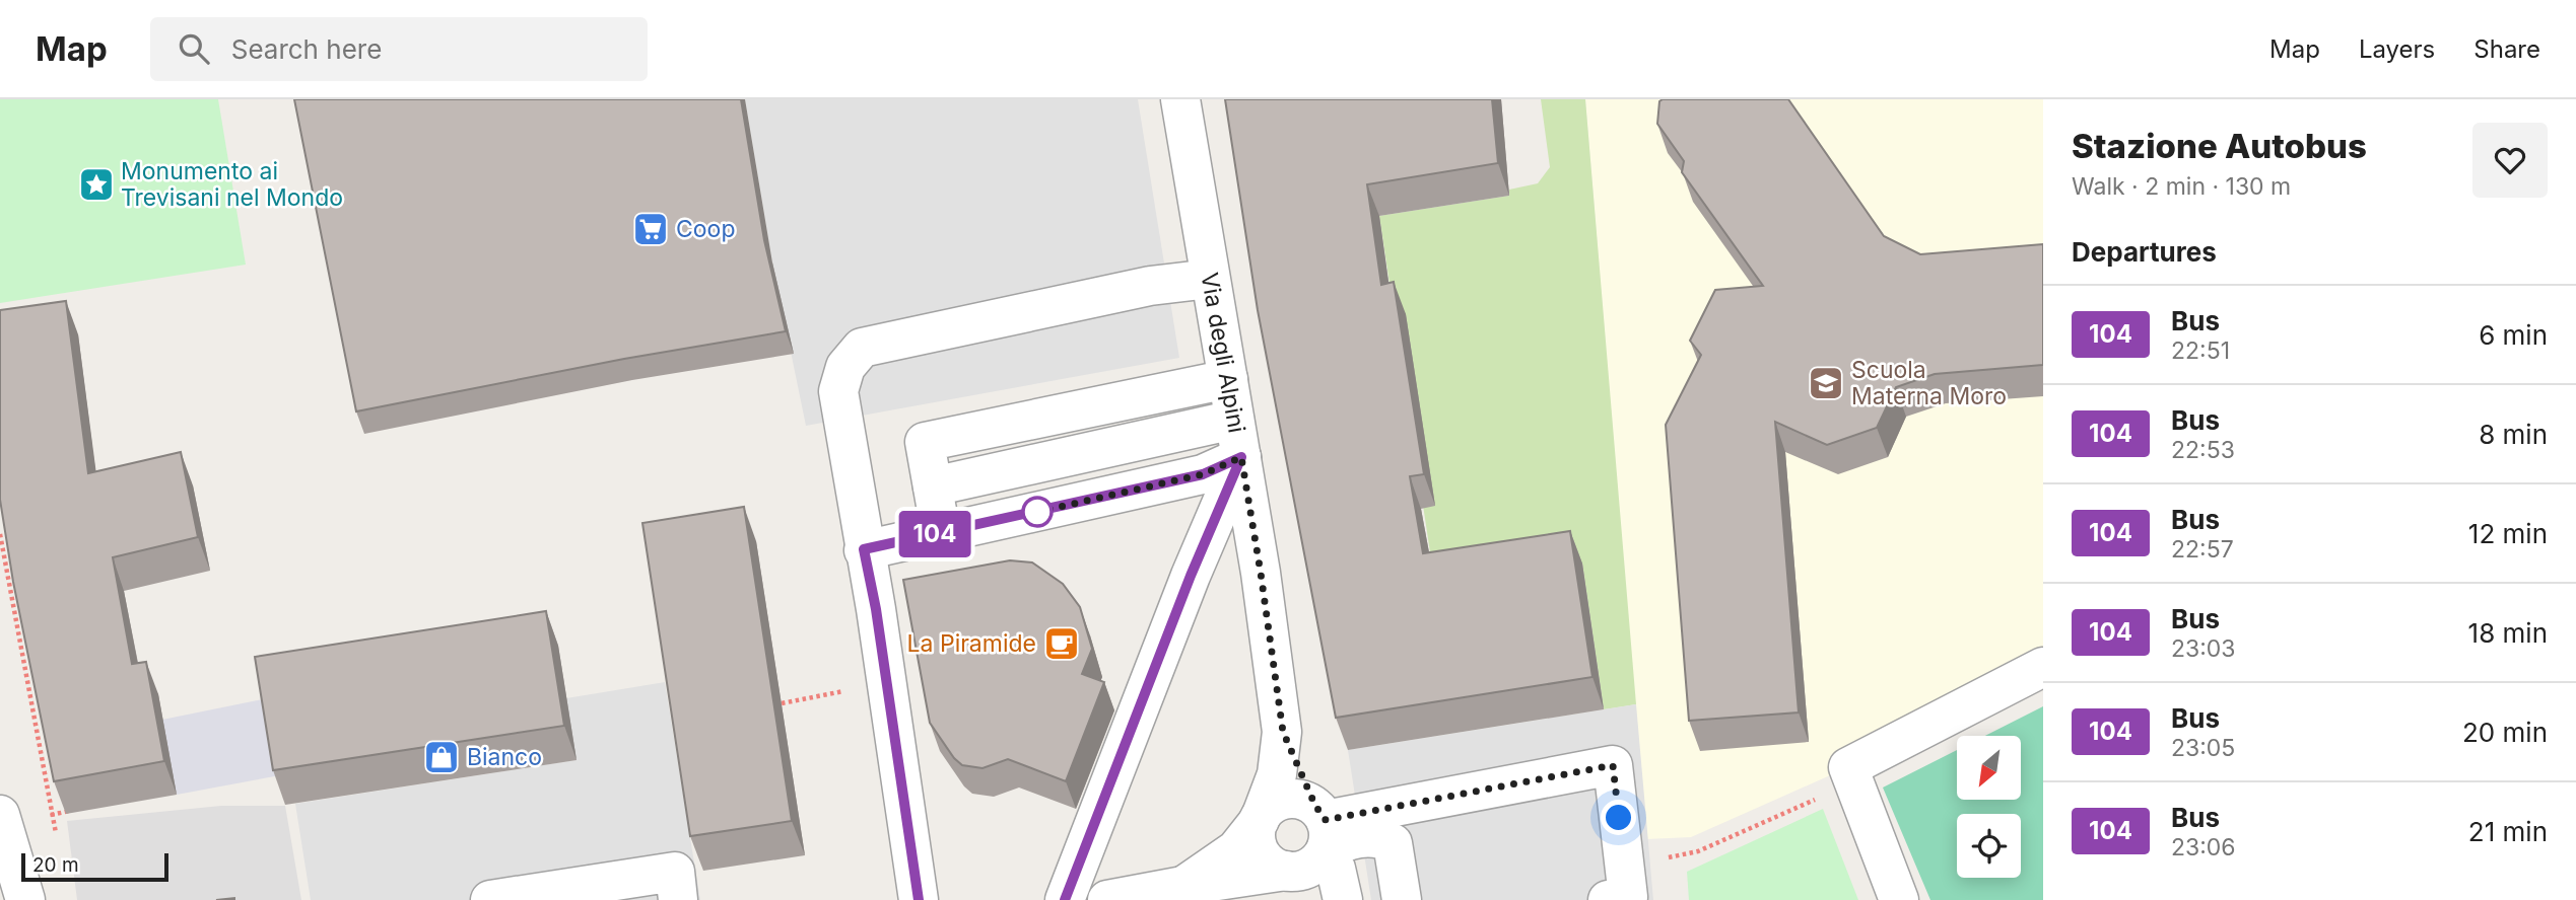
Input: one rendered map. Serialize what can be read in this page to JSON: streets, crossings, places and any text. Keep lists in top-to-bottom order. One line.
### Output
{"streets":{"street":["Via degli Alpini"]},"places":{"place":["Monumento ai Trevisani nel Mondo"],"supermarket":["Coop"],"school or university":["Scuola Materna Moro"],"cafe":["La Piramide"],"shop":["Bianco"]},"lines":["bus line 104"],"scale_bar":"20 m","north":"bottom left","page":{"header":"Map","search":"Search here","nav":["Map","Layers","Share"],"on_map":"104","heading":[["Stazione Autobus","Walk · 2 min · 130 m"],"Departures"],"list":[{"mark":"104","name":"Bus","note":"22:51","value":"6 min"},{"mark":"104","name":"Bus","note":"22:53","value":"8 min"},{"mark":"104","name":"Bus","note":"22:57","value":"12 min"},{"mark":"104","name":"Bus","note":"23:03","value":"18 min"},{"mark":"104","name":"Bus","note":"23:05","value":"20 min"},{"mark":"104","name":"Bus","note":"23:06","value":"21 min"}],"scale":"20 m"}}
